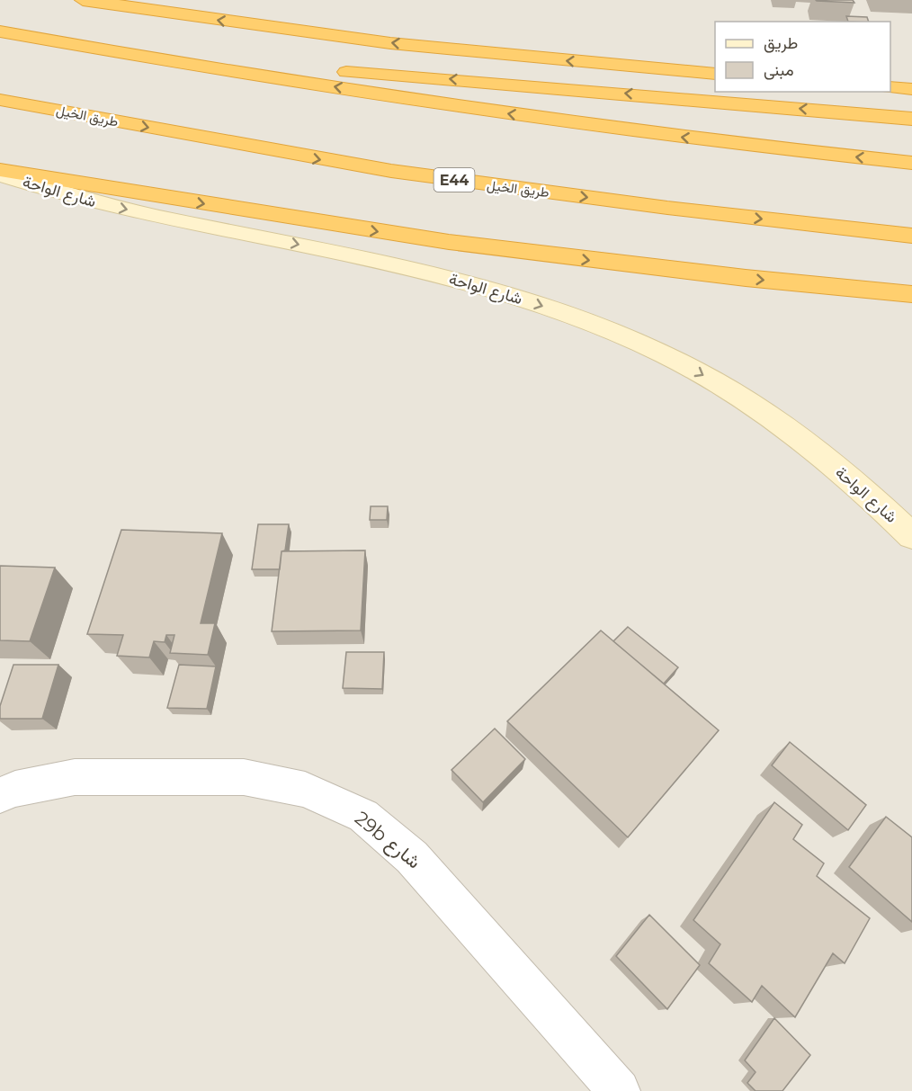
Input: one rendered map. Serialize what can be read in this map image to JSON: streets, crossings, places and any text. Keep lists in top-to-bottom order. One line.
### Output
{"streets":{"highway":["طريق الخيل","E44"],"street":["شارع الواحة","29b شارع"]},"one_way":["شارع الواحة"],"legend":["طريق","مبنى"]}
